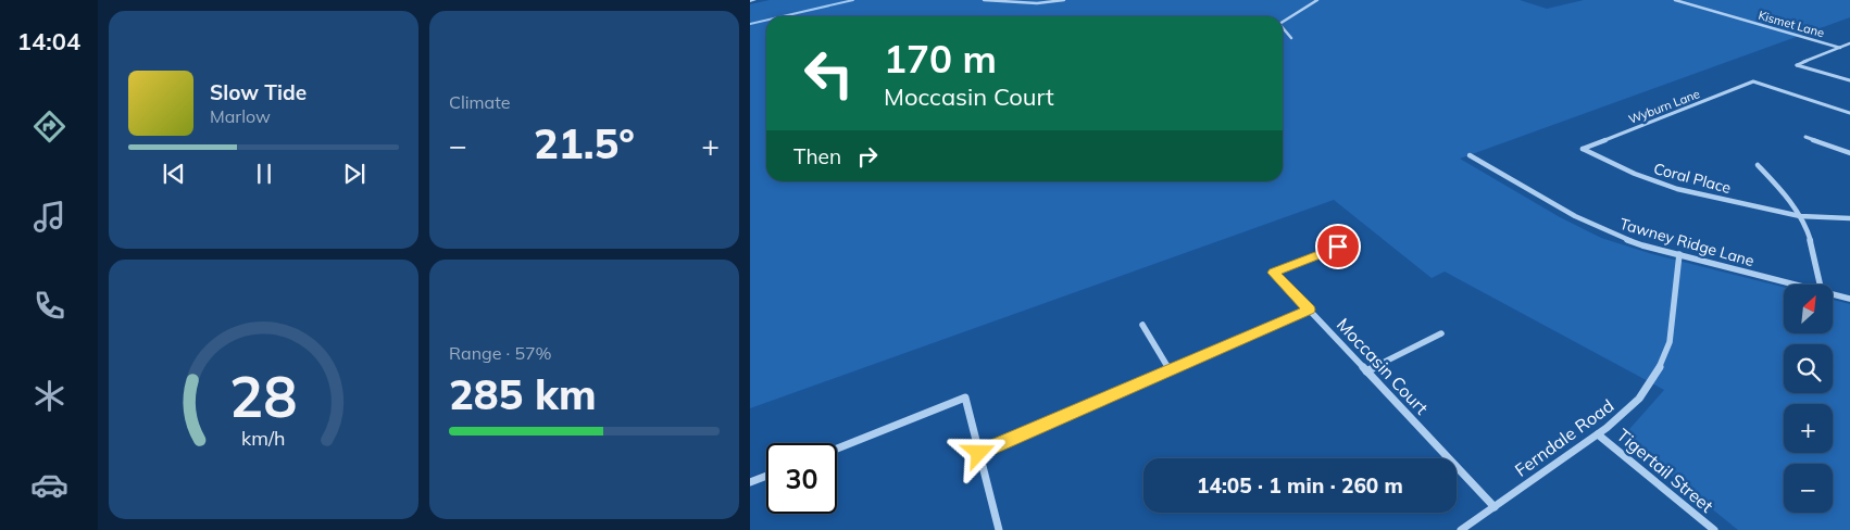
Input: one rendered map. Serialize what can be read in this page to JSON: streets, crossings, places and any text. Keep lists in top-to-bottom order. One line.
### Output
{"streets":{"street":["Kismet Lane","Wyburn Lane","Coral Place","Tawney Ridge Lane","Moccasin Court","Ferndale Road","Tigertail Street"]},"crossings":[["Wyburn Lane","Coral Place"],["Tawney Ridge Lane","Ferndale Road"],["Moccasin Court","Ferndale Road"],["Ferndale Road","Tigertail Street"]],"north":"top right","page":{"tabs":"14:04","tile":["Climate",["Range · 57%","285 km"]],"turn":["170 m","Moccasin Court"],"song":["Slow Tide","Marlow"],"heat":["−","21.5°","+"],"then":"Then","map_buttons":["+","−"],"limit":"30","trip":"14:05 · 1 min · 260 m","gauge":["28","km/h"]}}
